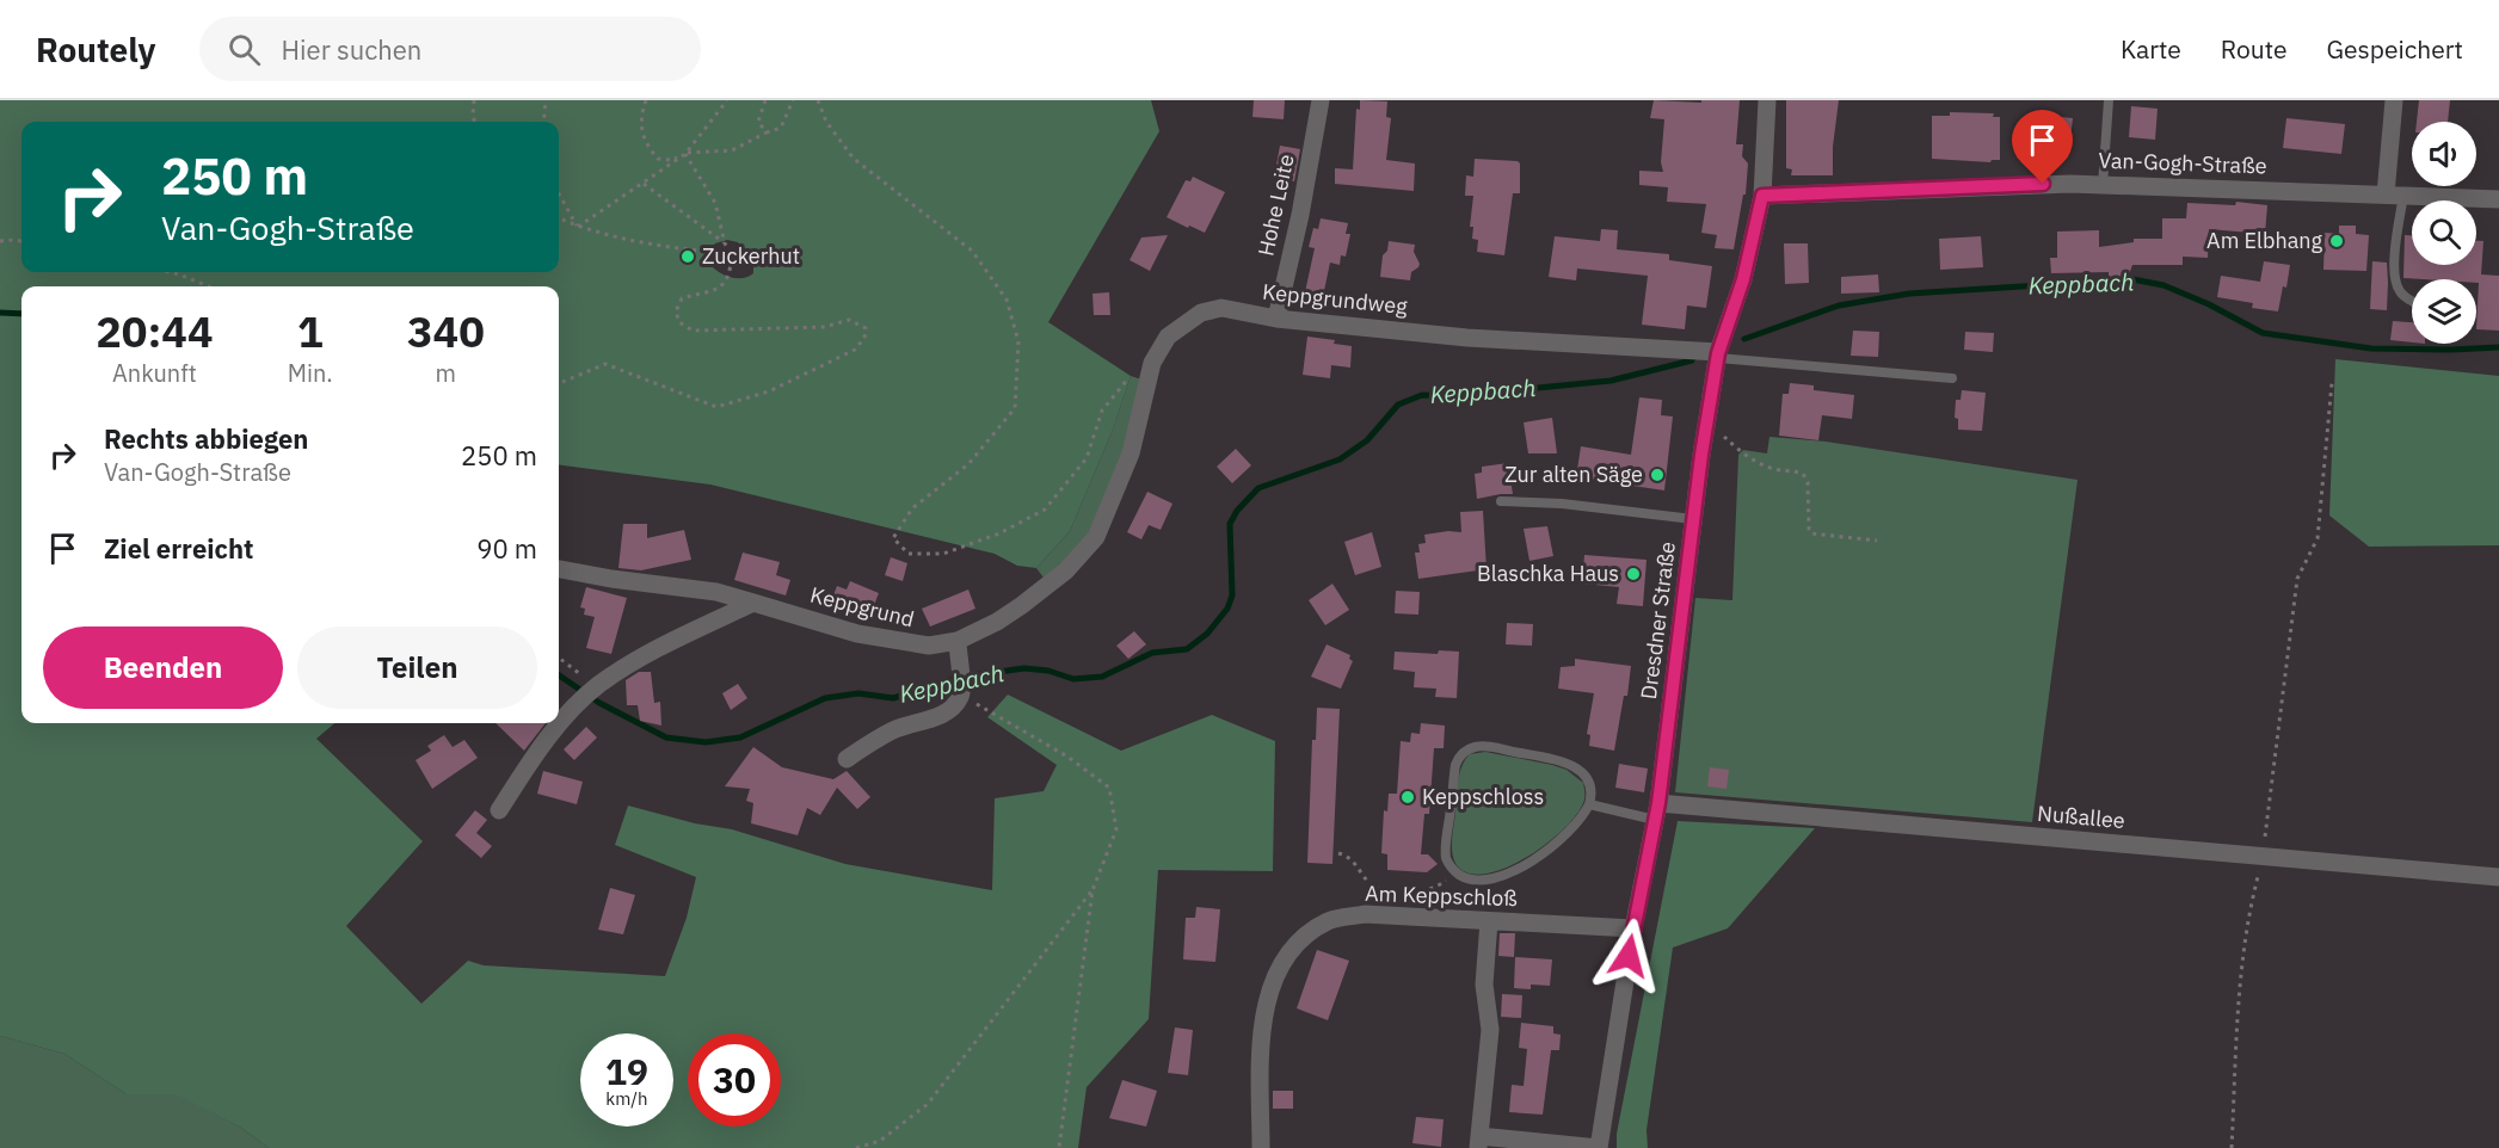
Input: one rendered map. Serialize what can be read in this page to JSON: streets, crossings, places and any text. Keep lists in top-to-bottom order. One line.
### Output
{"streets":{"street":["Van-Gogh-Straße","Hohe Leite","Keppgrundweg","Keppgrund","Dresdner Straße","Nußallee","Am Keppschloß"]},"crossings":[["Van-Gogh-Straße","Dresdner Straße"],["Hohe Leite","Keppgrundweg"],["Keppgrundweg","Keppgrund"],["Keppgrundweg","Dresdner Straße"],["Dresdner Straße","Nußallee"],["Dresdner Straße","Am Keppschloß"]],"water":["Keppbach"],"places":["Am Elbhang","Zuckerhut","Zur alten Säge","Blaschka Haus","Keppschloss"],"page":{"header":"Routely","search":"Hier suchen","nav":["Karte","Route","Gespeichert"],"turn":["250 m","Van-Gogh-Straße"],"eta":["20:44","Ankunft","1","Min.","340","m"],"list":[{"name":"Rechts abbiegen","note":"Van-Gogh-Straße","value":"250 m"},{"name":"Ziel erreicht","value":"90 m"}],"buttons":["Beenden","Teilen"],"speed":"19 km/h","limit":"30"}}
